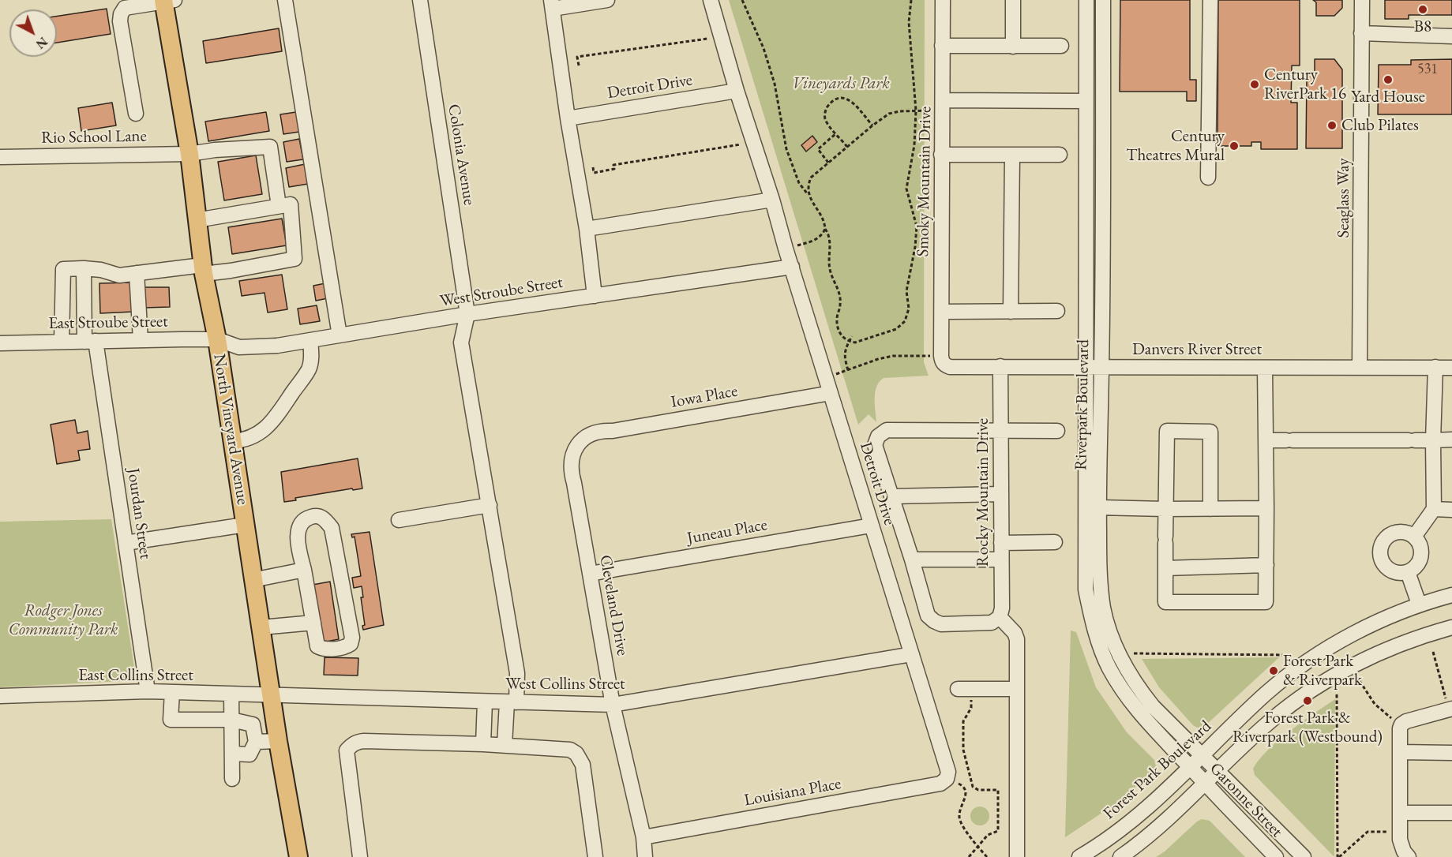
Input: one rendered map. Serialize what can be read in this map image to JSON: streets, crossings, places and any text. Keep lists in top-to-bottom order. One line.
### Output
{"streets":{"main road":["North Vineyard Avenue"],"street":["Detroit Drive","Rio School Lane","Colonia Avenue","Smoky Mountain Drive","Seaglass Way","West Stroube Street","East Stroube Street","Danvers River Street","Iowa Place","Riverpark Boulevard","Rocky Mountain Drive","Jourdan Street","Juneau Place","Cleveland Drive","East Collins Street","West Collins Street","Forest Park Boulevard","Louisiana Place","Garonne Street"]},"crossings":[["Detroit Drive","West Stroube Street"],["Detroit Drive","Iowa Place"],["Detroit Drive","Juneau Place"],["Detroit Drive","West Collins Street"],["Detroit Drive","Louisiana Place"],["Rio School Lane","North Vineyard Avenue"],["Colonia Avenue","West Stroube Street"],["Smoky Mountain Drive","Danvers River Street"],["Seaglass Way","Danvers River Street"],["West Stroube Street","East Stroube Street"],["West Stroube Street","North Vineyard Avenue"],["East Stroube Street","North Vineyard Avenue"],["East Stroube Street","Jourdan Street"],["Danvers River Street","Riverpark Boulevard"],["Danvers River Street","Rocky Mountain Drive"],["Iowa Place","Cleveland Drive"],["Riverpark Boulevard","Forest Park Boulevard"],["Riverpark Boulevard","Garonne Street"],["North Vineyard Avenue","East Collins Street"],["North Vineyard Avenue","West Collins Street"],["Jourdan Street","East Collins Street"],["Juneau Place","Cleveland Drive"],["Cleveland Drive","West Collins Street"],["Cleveland Drive","Louisiana Place"],["East Collins Street","West Collins Street"],["Forest Park Boulevard","Garonne Street"]],"parks":["Vineyards Park","Rodger Jones Community Park"],"places":["B8","Yard House","Century RiverPark 16","Club Pilates","Century Theatres Mural","Forest Park & Riverpark","Forest Park & Riverpark (Westbound)"],"house_numbers":["531"],"north":"bottom right"}
